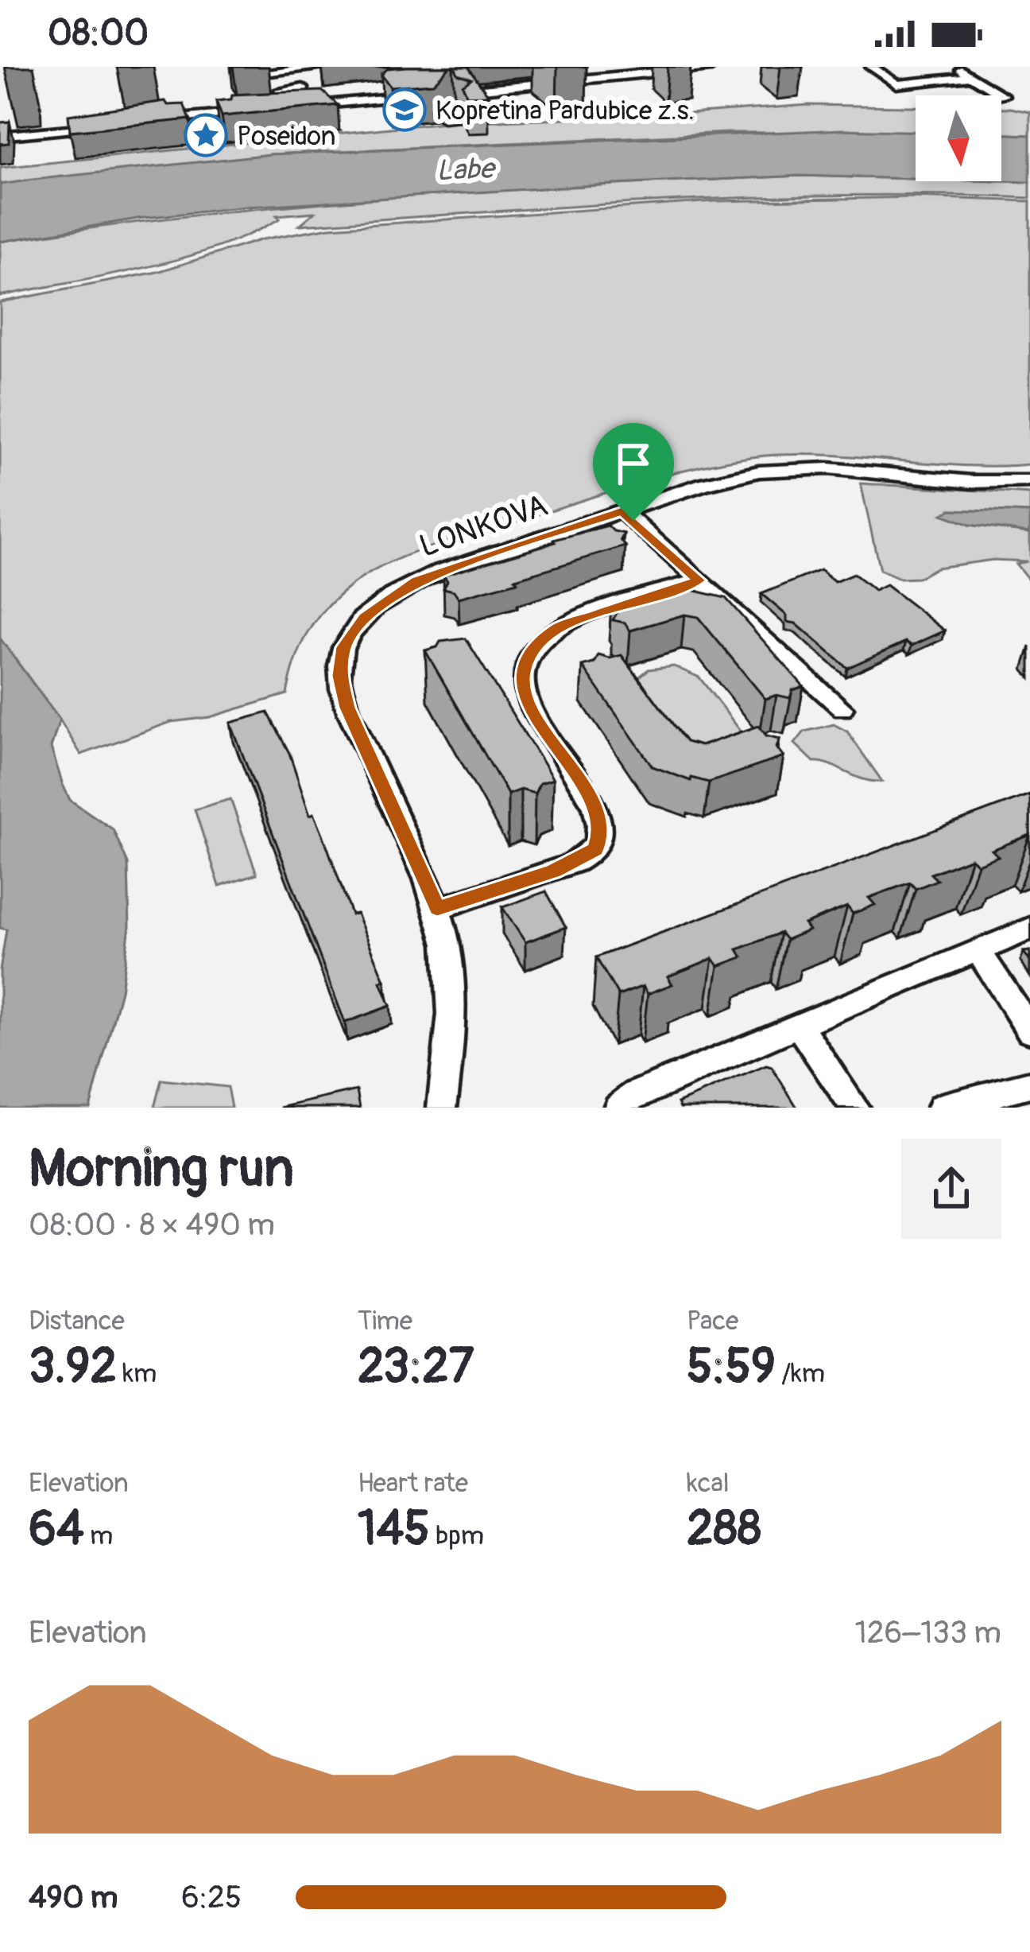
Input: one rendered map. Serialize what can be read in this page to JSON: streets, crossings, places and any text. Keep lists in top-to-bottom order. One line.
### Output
{"streets":{"street":["LONKOVA"]},"water":["Labe"],"places":{"school or university":["Kopretina Pardubice z.s."],"place":["Poseidon"]},"north":"bottom","page":{"status":"08:00","heading":["Morning run","08:00 · 8 × 490 m"],"stats":[["Distance","3.92 km"],["Time","23:27"],["Pace","5:59 /km"],["Elevation","64 m"],["Heart rate","145 bpm"],["kcal","288"]],"chart":["Elevation","126–133 m"],"list":[{"name":"490 m","note":"6:25"}]}}
